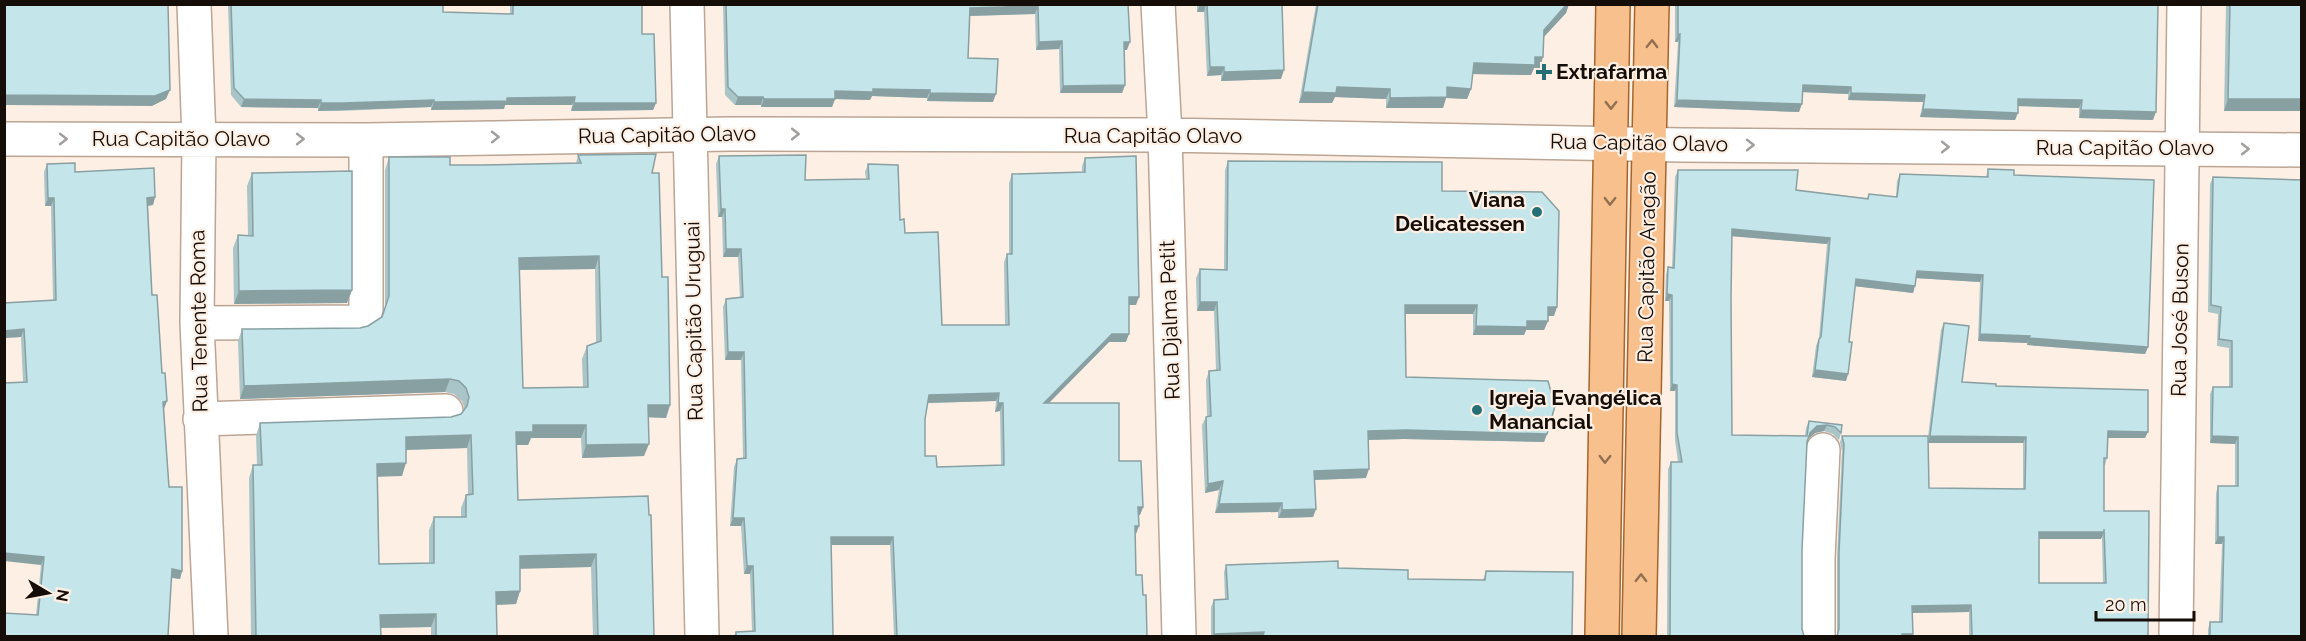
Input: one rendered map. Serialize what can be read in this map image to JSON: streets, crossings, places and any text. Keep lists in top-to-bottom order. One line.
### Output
{"streets":{"main road":["Rua Capitão Aragão"],"street":["Rua Capitão Olavo","Rua Djalma Petit","Rua José Buson","Rua Tenente Roma","Rua Capitão Uruguai"]},"crossings":[["Rua Capitão Olavo","Rua Capitão Aragão"],["Rua Capitão Olavo","Rua Djalma Petit"],["Rua Capitão Olavo","Rua José Buson"],["Rua Capitão Olavo","Rua Tenente Roma"],["Rua Capitão Olavo","Rua Capitão Uruguai"]],"one_way":["Rua Capitão Olavo"],"places":{"health":["Extrafarma"],"other":["Viana Delicatessen","Igreja Evangélica Manancial"]},"scale_bar":"20 m","north":"right"}
